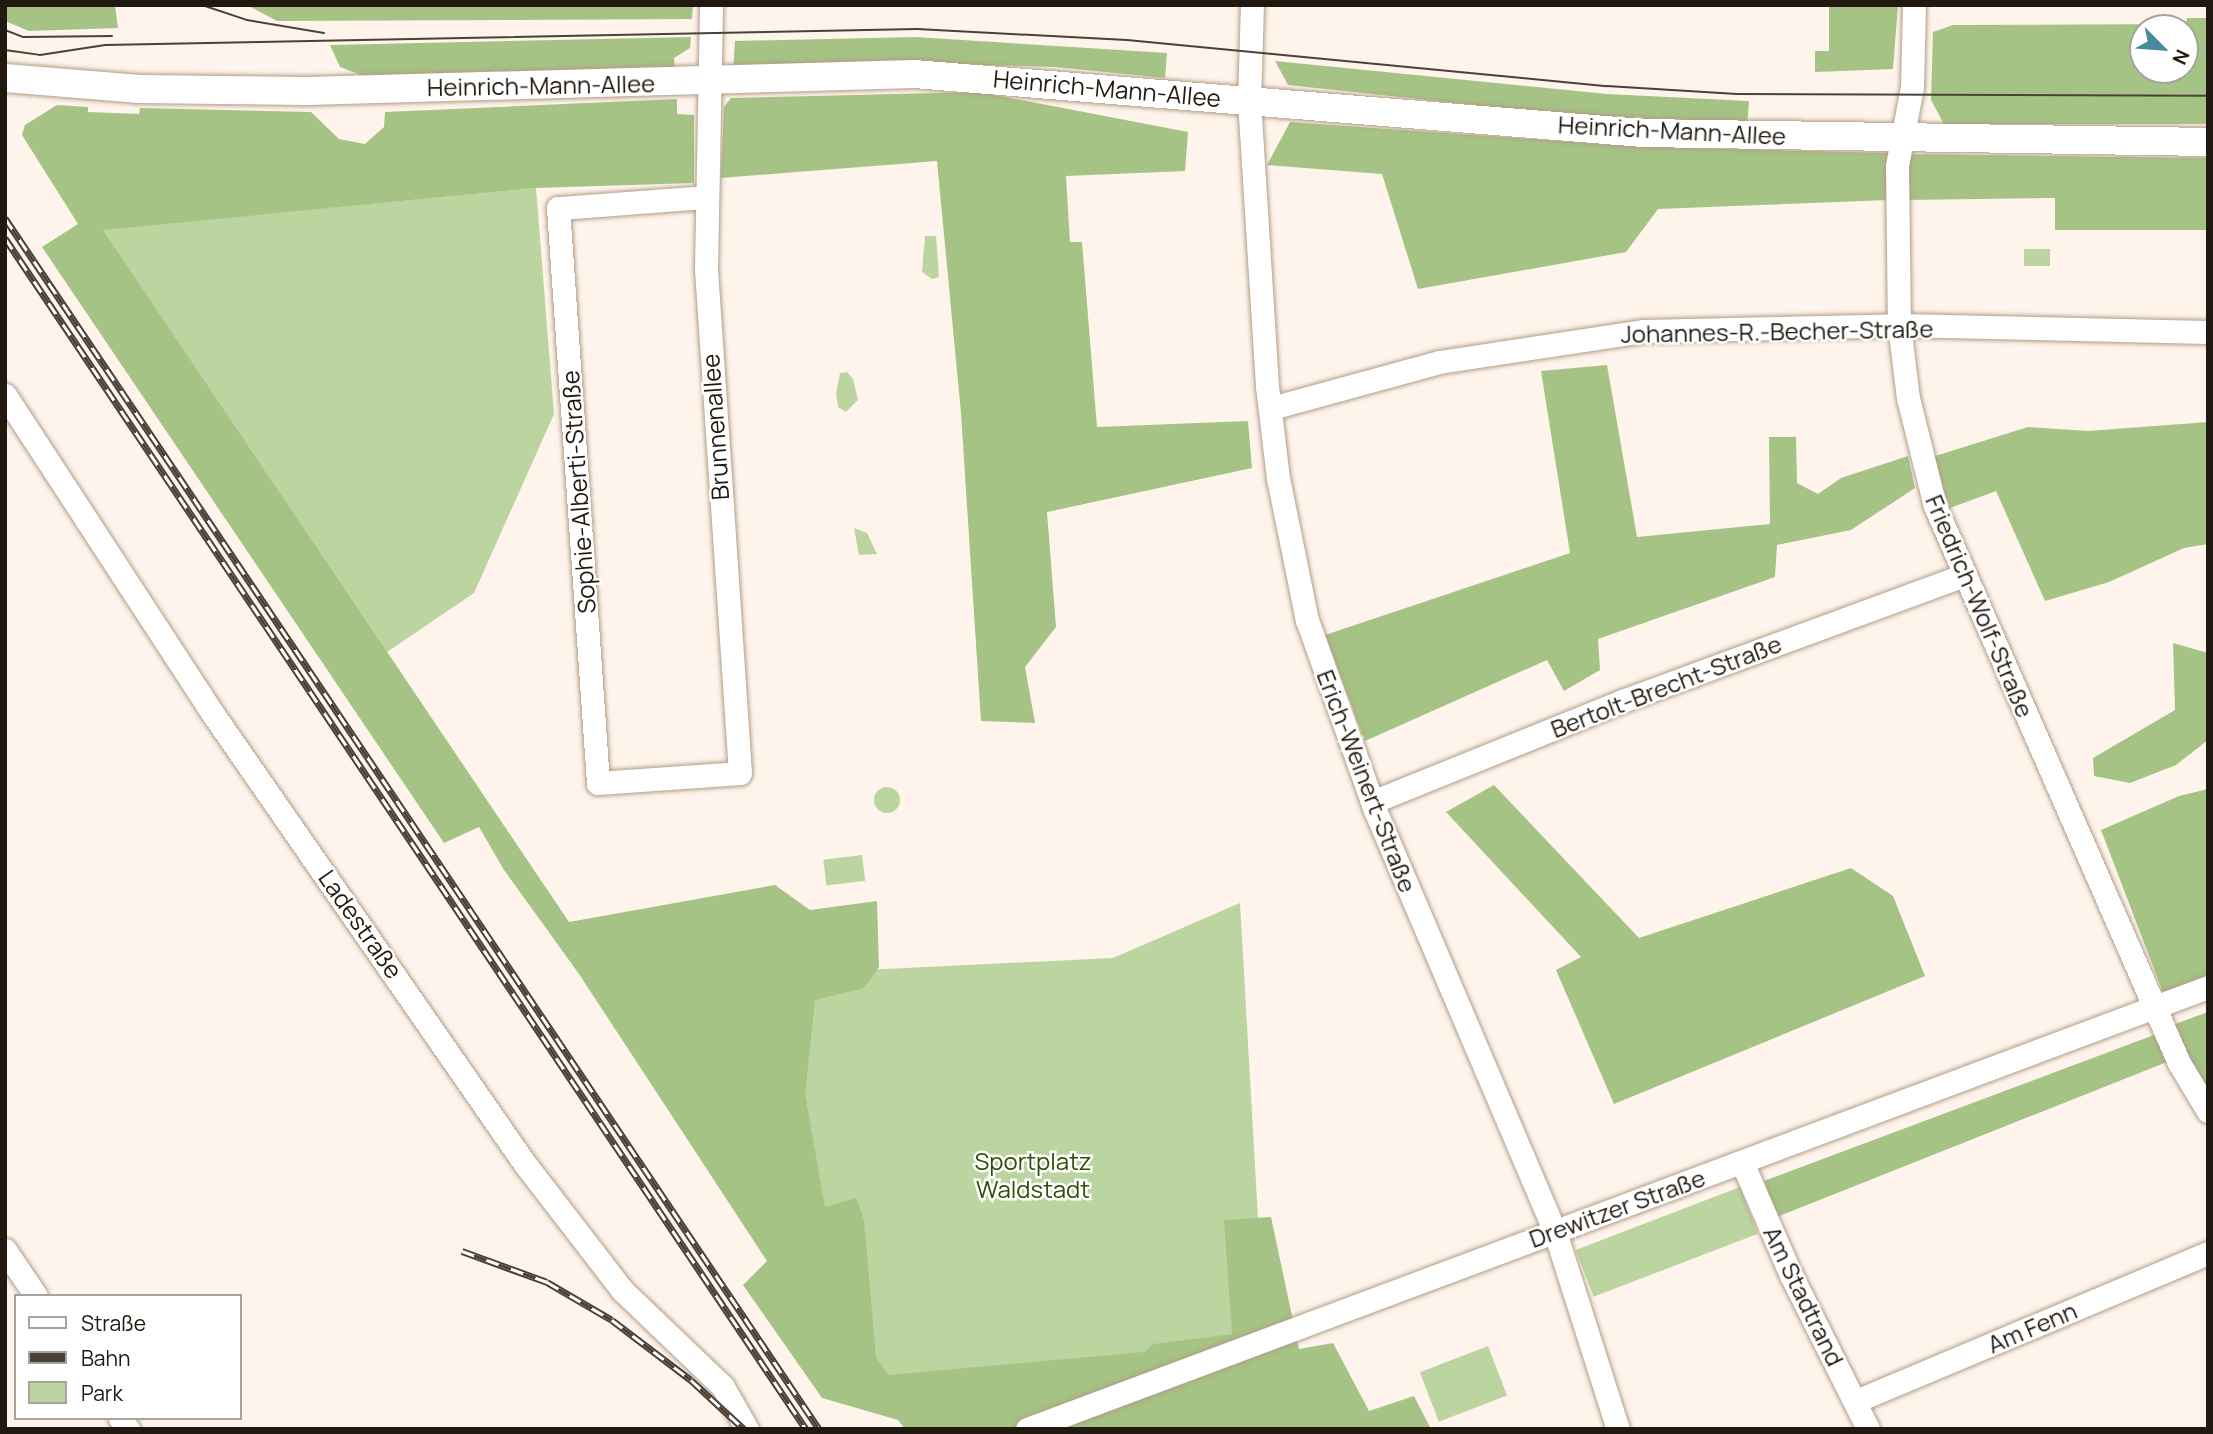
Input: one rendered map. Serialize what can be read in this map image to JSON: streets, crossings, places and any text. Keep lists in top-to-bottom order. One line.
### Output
{"streets":{"main road":["Heinrich-Mann-Allee"],"street":["Johannes-R.-Becher-Straße","Brunnenallee","Sophie-Alberti-Straße","Friedrich-Wolf-Straße","Bertolt-Brecht-Straße","Erich-Weinert-Straße","Ladestraße","Drewitzer Straße","Am Stadtrand","Am Fenn"]},"crossings":[["Heinrich-Mann-Allee","Brunnenallee"],["Heinrich-Mann-Allee","Friedrich-Wolf-Straße"],["Heinrich-Mann-Allee","Erich-Weinert-Straße"],["Johannes-R.-Becher-Straße","Friedrich-Wolf-Straße"],["Johannes-R.-Becher-Straße","Erich-Weinert-Straße"],["Brunnenallee","Sophie-Alberti-Straße"],["Friedrich-Wolf-Straße","Bertolt-Brecht-Straße"],["Friedrich-Wolf-Straße","Drewitzer Straße"],["Bertolt-Brecht-Straße","Erich-Weinert-Straße"],["Erich-Weinert-Straße","Drewitzer Straße"],["Drewitzer Straße","Am Stadtrand"],["Am Stadtrand","Am Fenn"]],"parks":["Sportplatz Waldstadt"],"legend":["Straße","Bahn","Park"],"north":"bottom right"}
